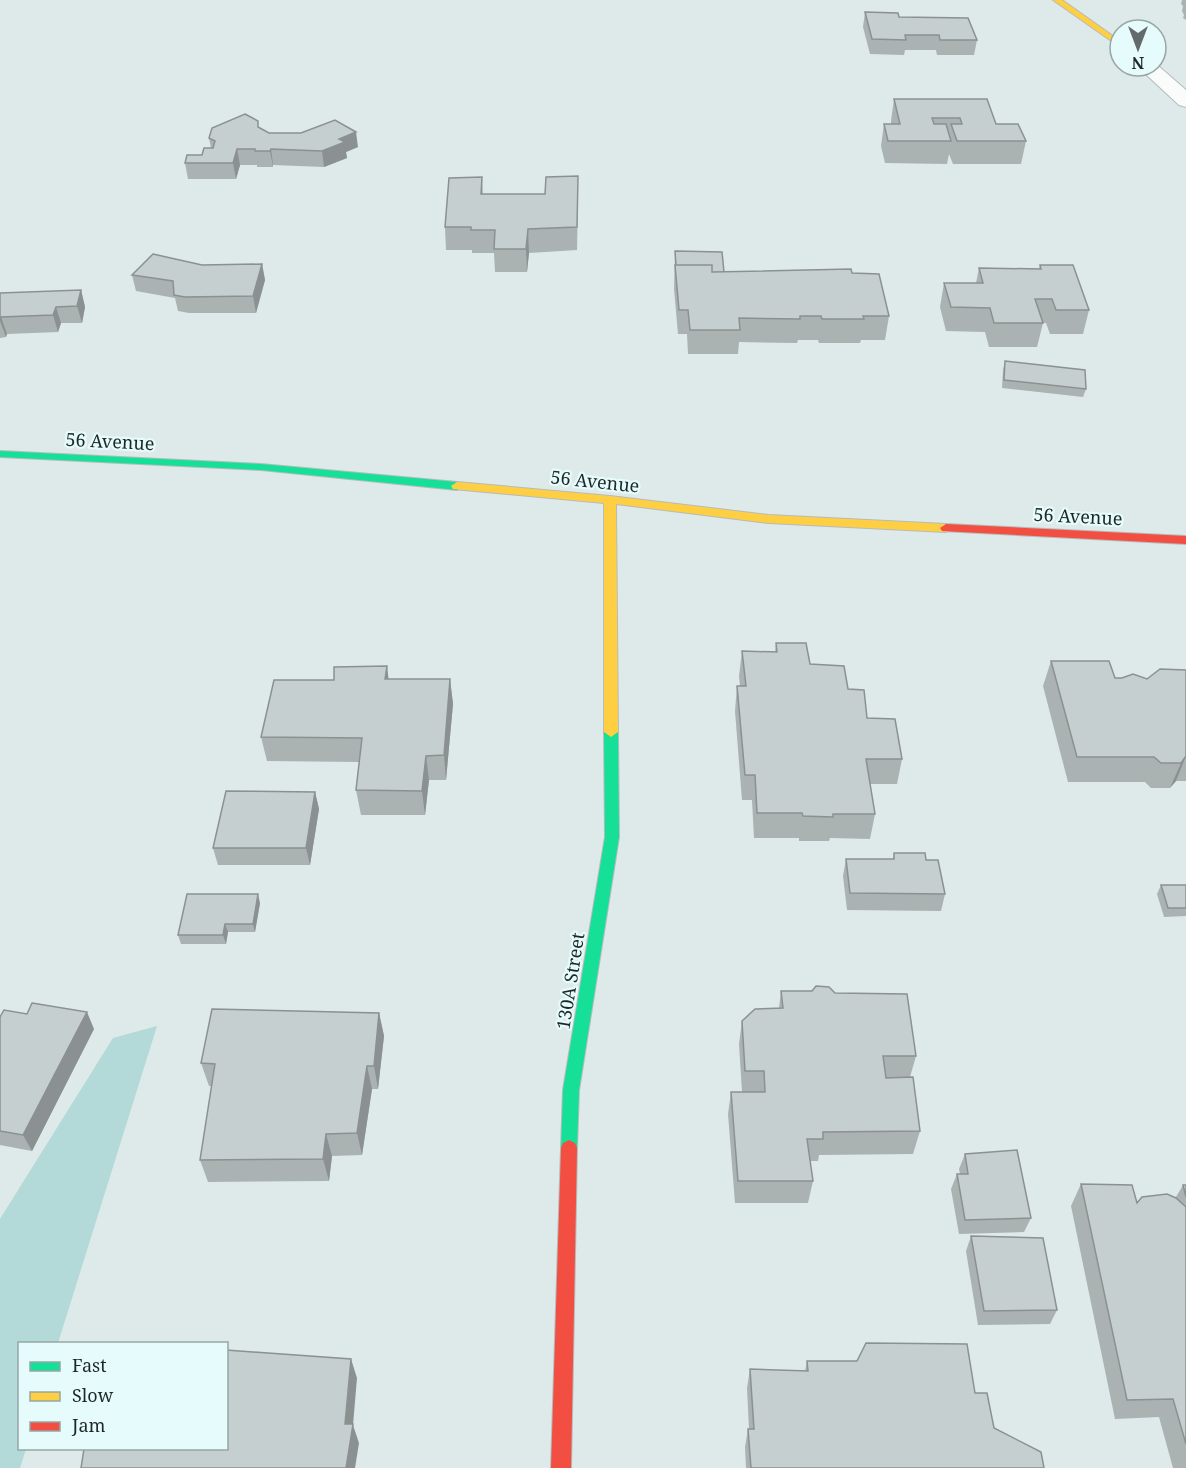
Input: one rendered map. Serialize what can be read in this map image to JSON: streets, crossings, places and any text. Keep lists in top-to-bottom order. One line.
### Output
{"streets":{"street":["56 Avenue","130A Street"]},"crossings":[["56 Avenue","130A Street"]],"legend":["Fast","Slow","Jam"],"north":"bottom"}
